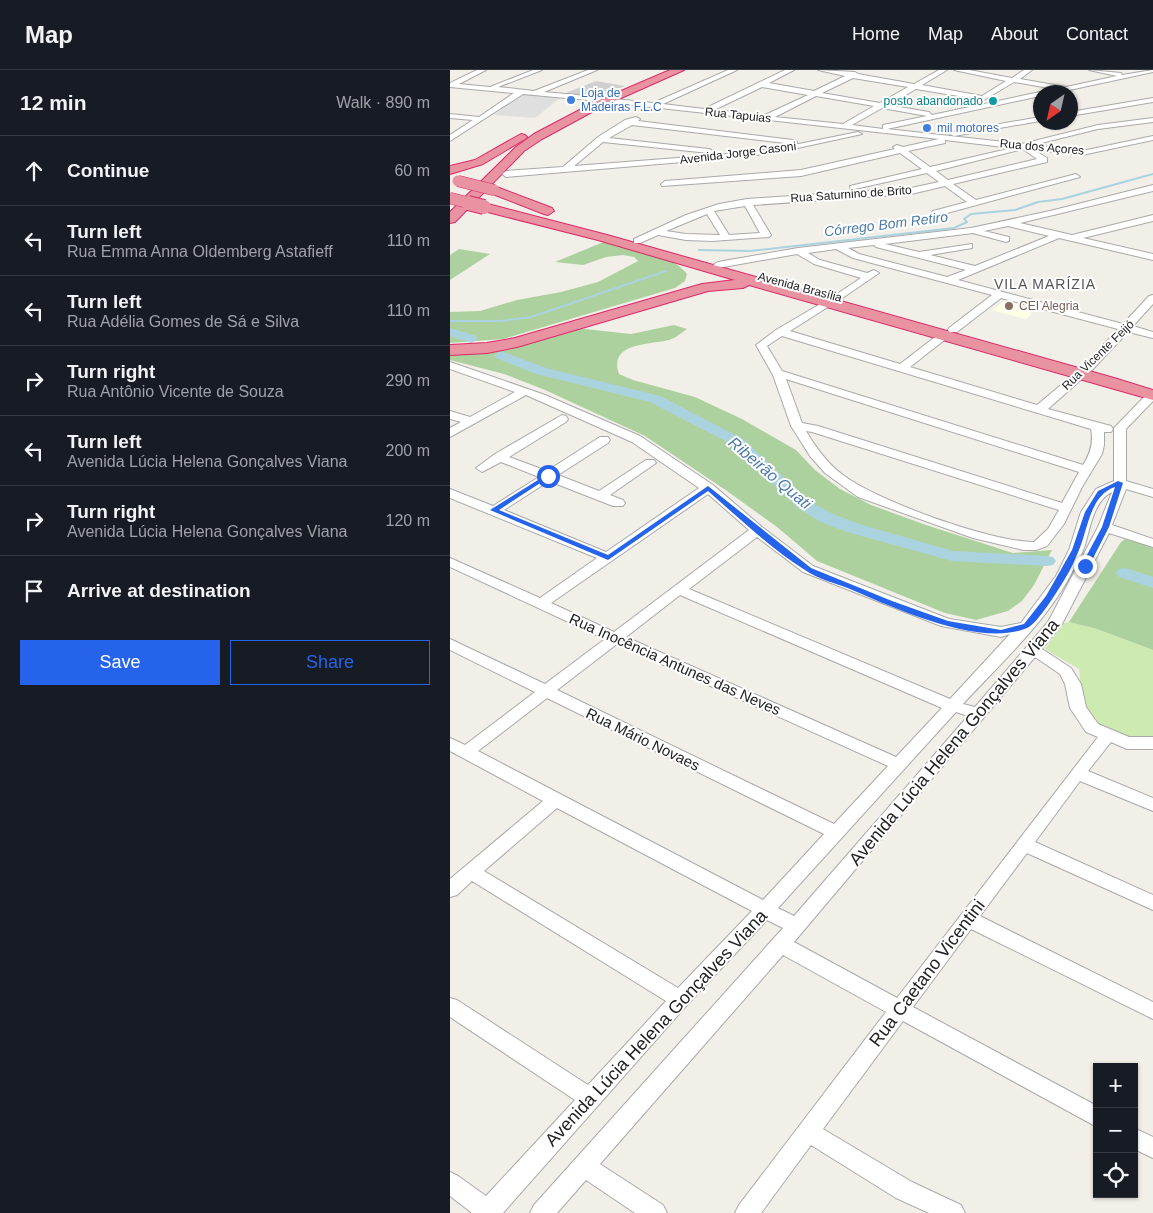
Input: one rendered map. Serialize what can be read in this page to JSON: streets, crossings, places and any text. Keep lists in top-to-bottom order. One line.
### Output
{"streets":{"highway":["Avenida Brasília"],"street":["Rua Tapuias","Rua dos Açores","Avenida Jorge Casoni","Rua Saturnino de Brito","Rua Vicente Feijó","Rua Inocência Antunes das Neves","Rua Mário Novaes","Avenida Lúcia Helena Gonçalves Viana","Rua Caetano Vicentini"]},"crossings":[["Rua Tapuias","Rua dos Açores"],["Rua Tapuias","Avenida Jorge Casoni"],["Rua dos Açores","Avenida Jorge Casoni"],["Rua dos Açores","Rua Saturnino de Brito"],["Rua Saturnino de Brito","Avenida Brasília"],["Avenida Brasília","Rua Vicente Feijó"],["Rua Inocência Antunes das Neves","Avenida Lúcia Helena Gonçalves Viana"],["Rua Mário Novaes","Avenida Lúcia Helena Gonçalves Viana"]],"districts":["VILA MARÍZIA"],"water":["Córrego Bom Retiro","Ribeirão Quati"],"places":["Loja de Madeiras F.L.C","posto abandonado","mil motores","CEI Alegria"],"north":"bottom left","page":{"header":"Map","nav":["Home","Map","About","Contact"],"heading":["12 min","Walk · 890 m"],"list":[["Continue","60 m"],["Turn left","Rua Emma Anna Oldemberg Astafieff","110 m"],["Turn left","Rua Adélia Gomes de Sá e Silva","110 m"],["Turn right","Rua Antônio Vicente de Souza","290 m"],["Turn left","Avenida Lúcia Helena Gonçalves Viana","200 m"],["Turn right","Avenida Lúcia Helena Gonçalves Viana","120 m"],"Arrive at destination"],"buttons":["Save","Share"],"map_buttons":["+","−"]}}
